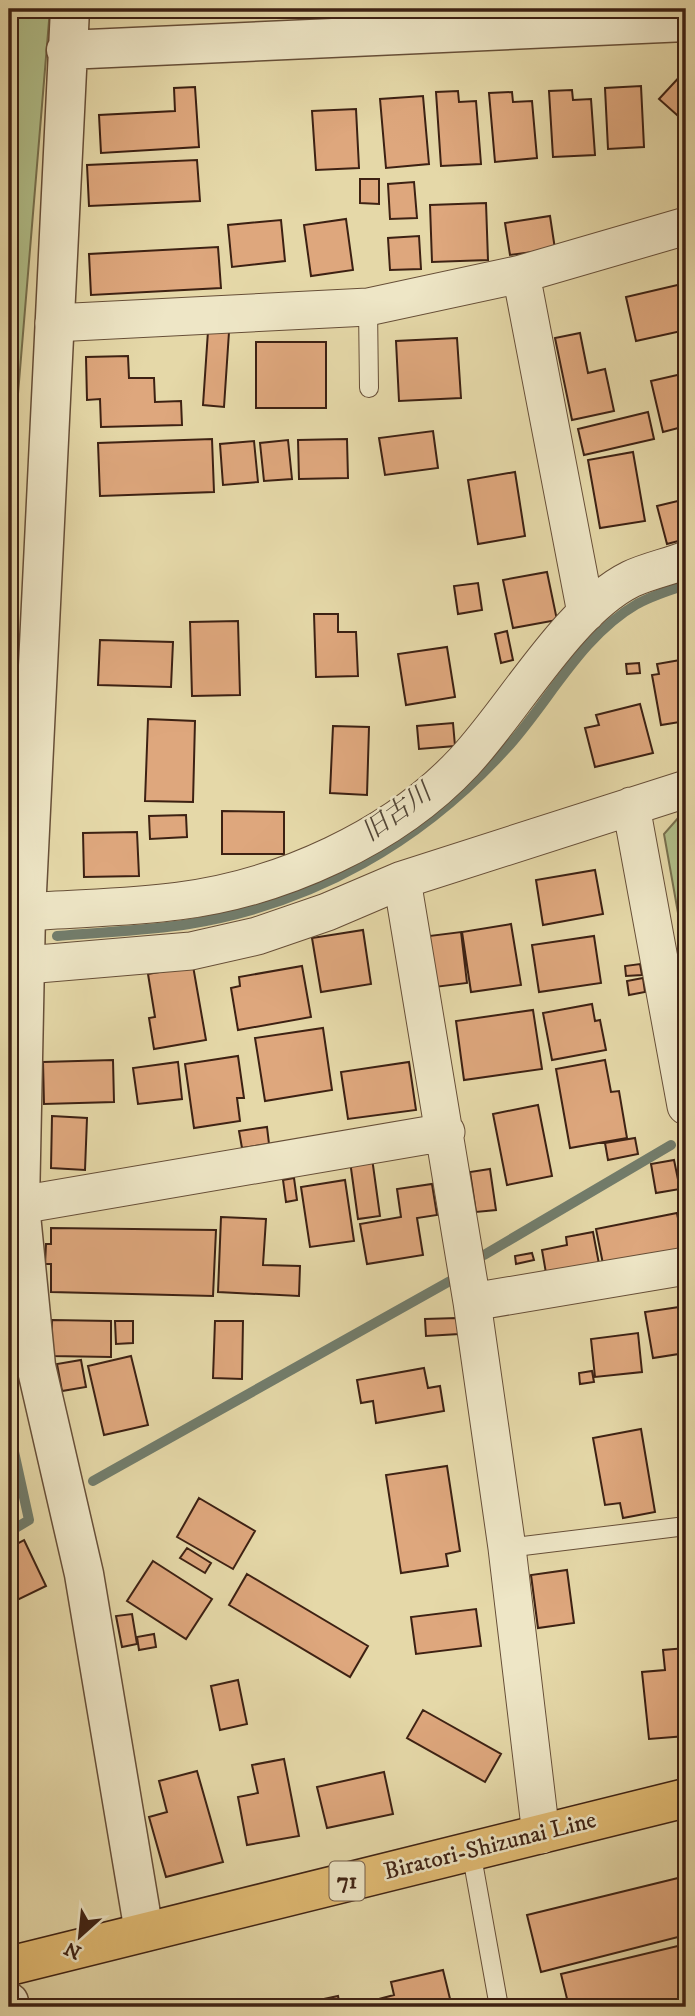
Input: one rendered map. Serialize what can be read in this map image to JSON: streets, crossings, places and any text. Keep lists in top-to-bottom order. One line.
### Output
{"streets":{"main road":["Biratori-Shizunai Line","71"]},"water":["旧古川"],"north":"bottom left"}
